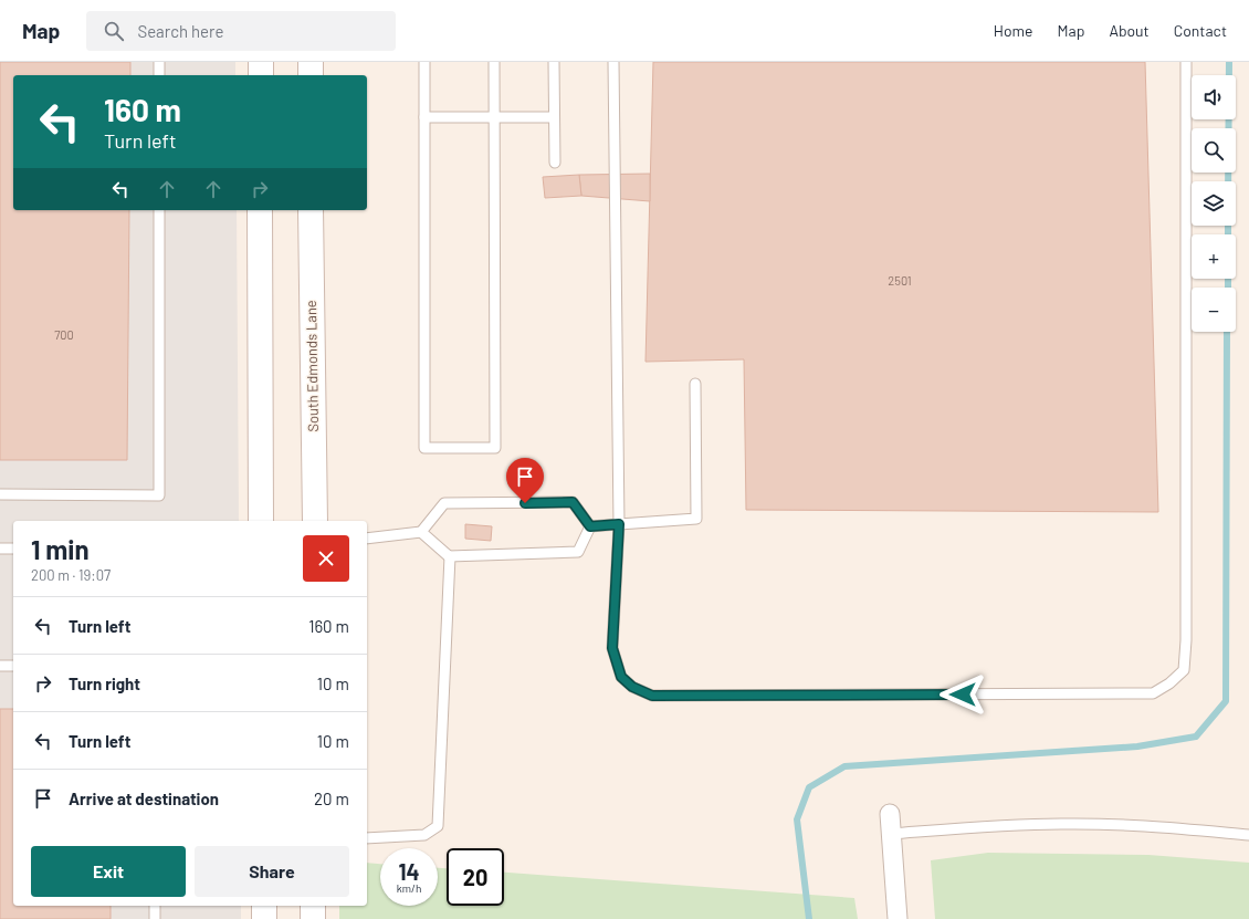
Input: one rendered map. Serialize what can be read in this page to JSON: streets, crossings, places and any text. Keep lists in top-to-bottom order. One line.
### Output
{"streets":{"main road":["South Edmonds Lane"]},"house_numbers":["2501","700"],"page":{"header":"Map","search":"Search here","nav":["Home","Map","About","Contact"],"map_buttons":["+","−"],"turn":["160 m","Turn left"],"heading":["1 min","200 m · 19:07"],"list":[{"name":"Turn left","value":"160 m"},{"name":"Turn right","value":"10 m"},{"name":"Turn left","value":"10 m"},{"name":"Arrive at destination","value":"20 m"}],"buttons":["Exit","Share"],"speed":"14 km/h","limit":"20"}}
